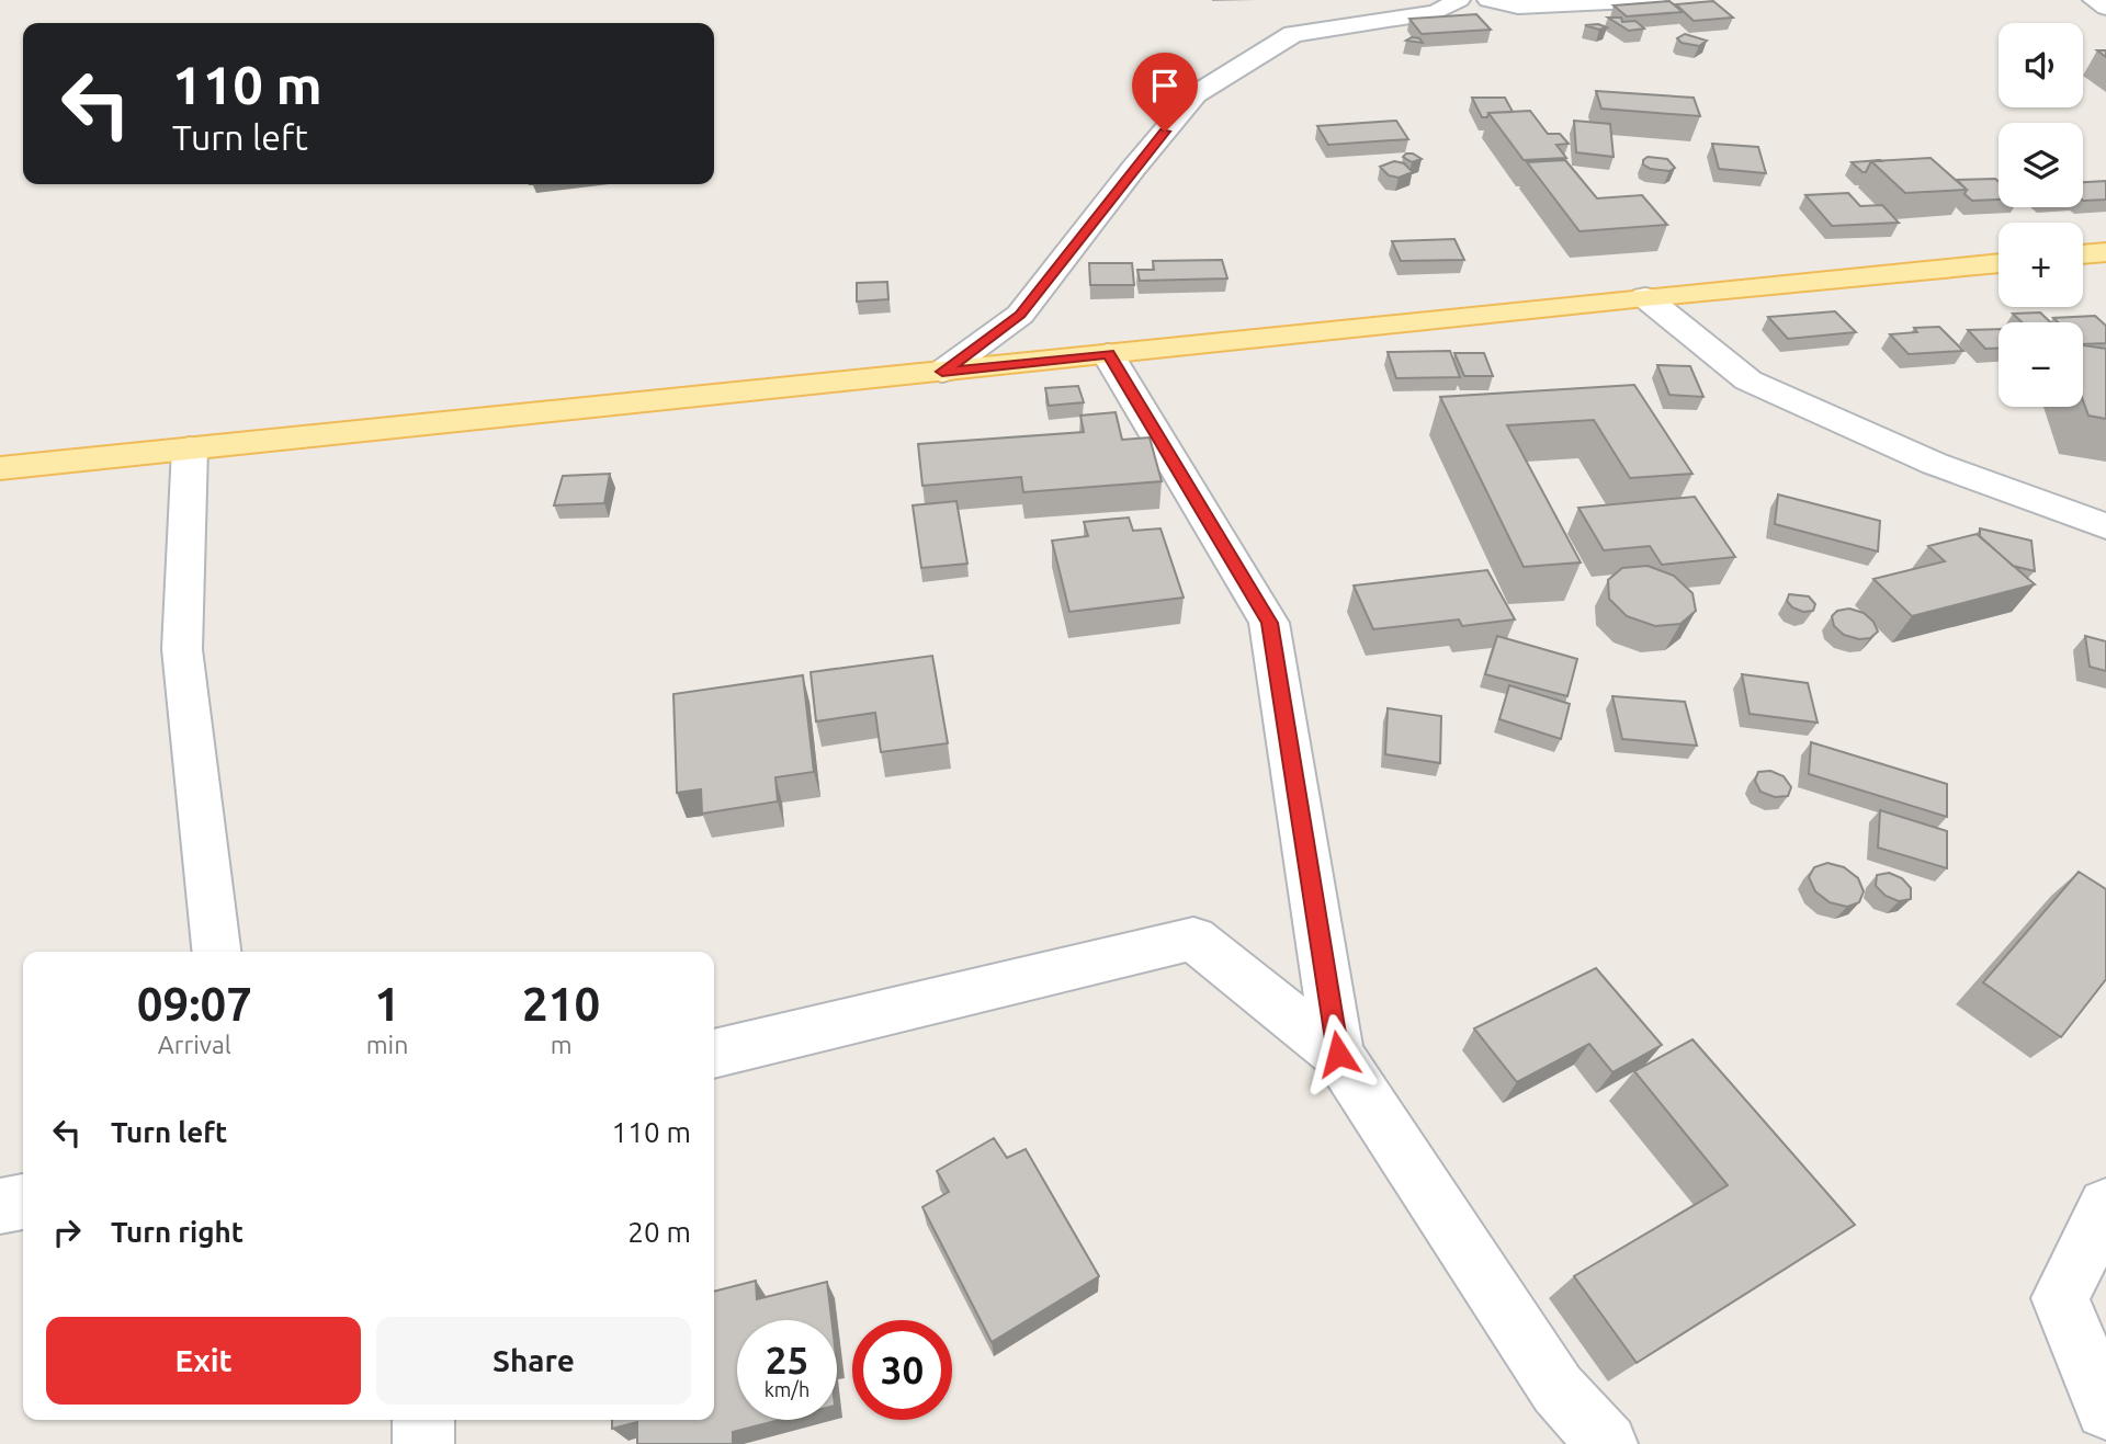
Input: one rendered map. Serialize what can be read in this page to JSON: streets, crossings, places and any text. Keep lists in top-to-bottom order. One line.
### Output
{"page":{"map_buttons":["+","−"],"turn":["110 m","Turn left"],"eta":["09:07","Arrival","1","min","210","m"],"list":[{"name":"Turn left","value":"110 m"},{"name":"Turn right","value":"20 m"}],"buttons":["Exit","Share"],"speed":"25 km/h","limit":"30"}}
